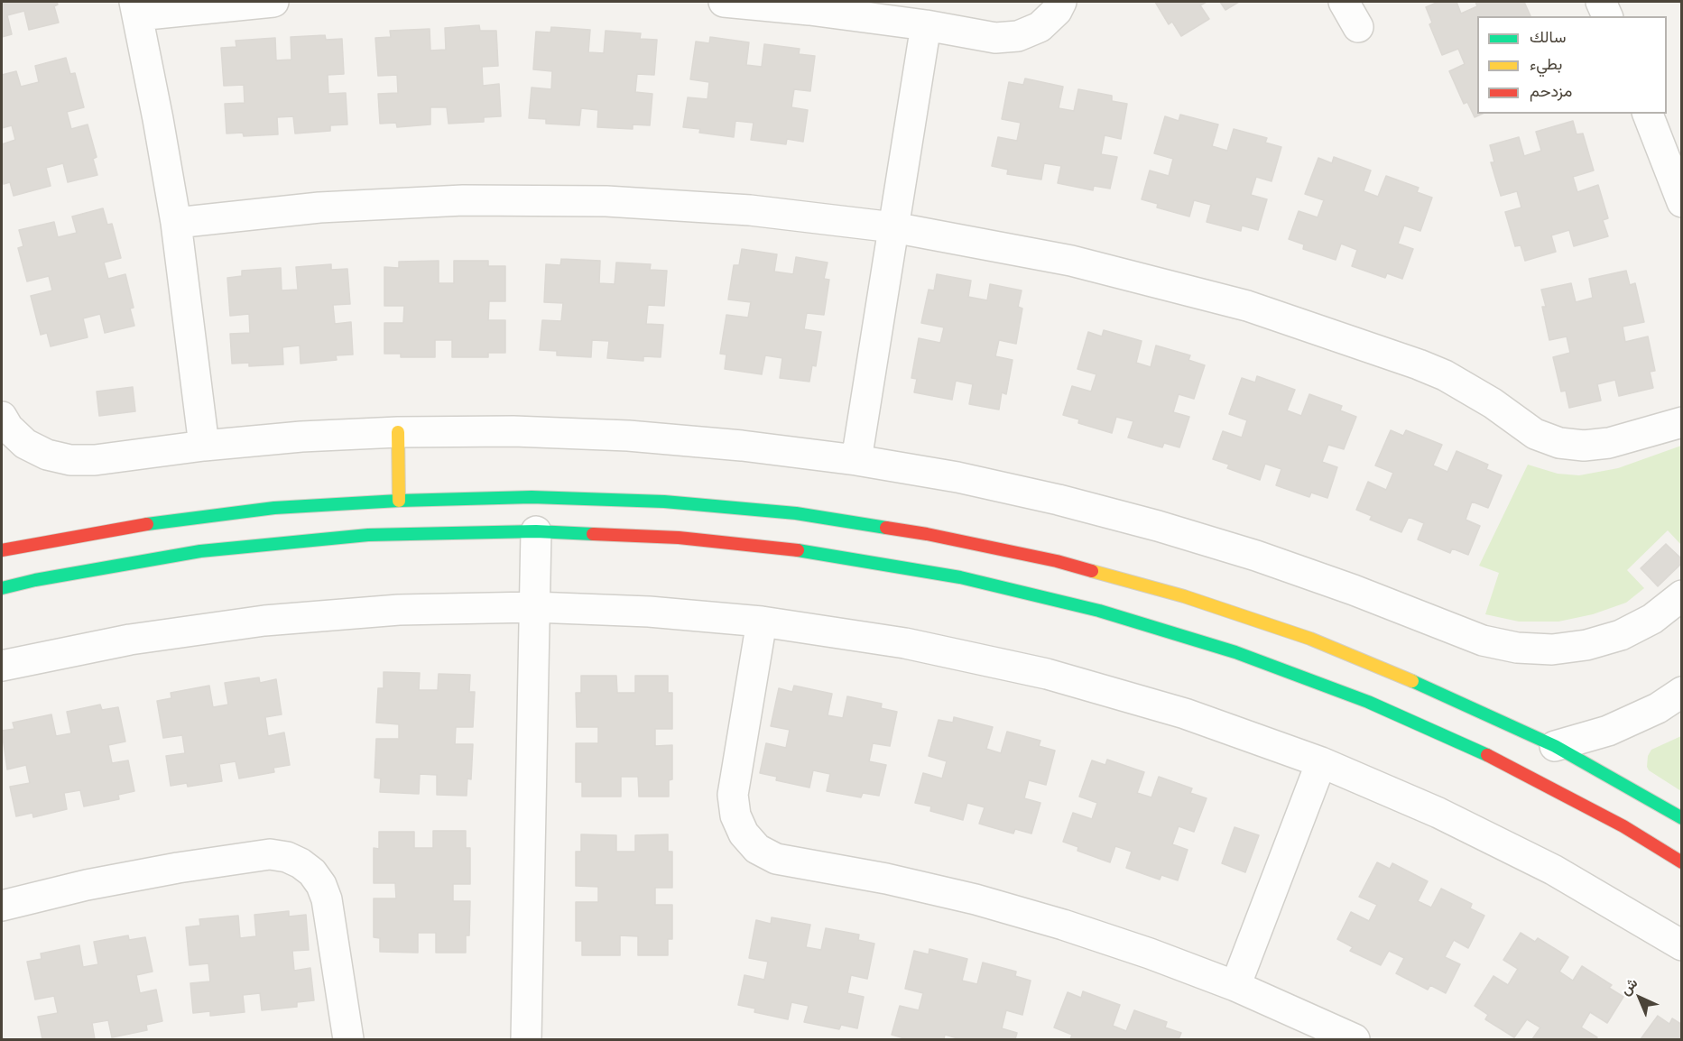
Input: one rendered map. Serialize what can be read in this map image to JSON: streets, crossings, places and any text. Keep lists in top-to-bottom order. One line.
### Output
{"legend":["سالك","بطيء","مزدحم"],"north":"top left"}
